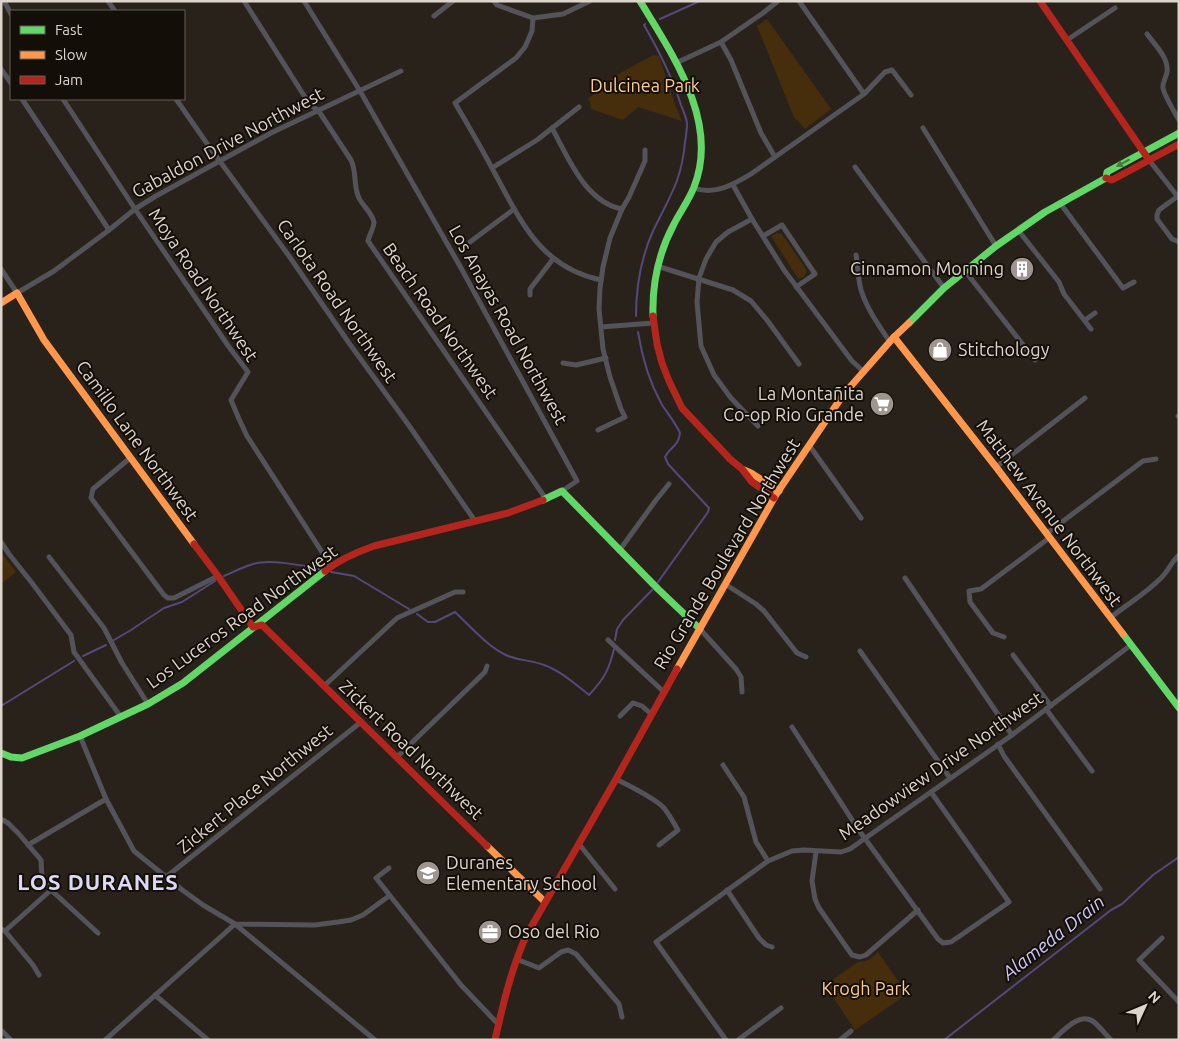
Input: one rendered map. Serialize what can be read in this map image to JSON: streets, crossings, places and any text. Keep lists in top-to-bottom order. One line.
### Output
{"streets":{"street":["Gabaldon Drive Northwest","Moya Road Northwest","Carlota Road Northwest","Beach Road Northwest","Los Anayas Road Northwest","Camillo Lane Northwest","Matthew Avenue Northwest","Rio Grande Boulevard Northwest","Los Luceros Road Northwest","Zickert Road Northwest","Meadowview Drive Northwest","Zickert Place Northwest"]},"crossings":[["Gabaldon Drive Northwest","Moya Road Northwest"],["Gabaldon Drive Northwest","Carlota Road Northwest"],["Gabaldon Drive Northwest","Beach Road Northwest"],["Gabaldon Drive Northwest","Los Anayas Road Northwest"],["Gabaldon Drive Northwest","Camillo Lane Northwest"],["Moya Road Northwest","Los Luceros Road Northwest"],["Carlota Road Northwest","Los Luceros Road Northwest"],["Beach Road Northwest","Los Luceros Road Northwest"],["Los Anayas Road Northwest","Los Luceros Road Northwest"],["Camillo Lane Northwest","Los Luceros Road Northwest"],["Camillo Lane Northwest","Zickert Road Northwest"],["Matthew Avenue Northwest","Rio Grande Boulevard Northwest"],["Matthew Avenue Northwest","Meadowview Drive Northwest"],["Rio Grande Boulevard Northwest","Zickert Road Northwest"],["Los Luceros Road Northwest","Zickert Road Northwest"],["Zickert Road Northwest","Zickert Place Northwest"]],"districts":["LOS DURANES"],"water":["Alameda Drain"],"parks":["Dulcinea Park","Krogh Park"],"places":{"building":["Cinnamon Morning"],"shop":["Stitchology"],"supermarket":["La Montañita Co-op Rio Grande"],"school or university":["Duranes Elementary School"],"office":["Oso del Rio"]},"legend":["Fast","Slow","Jam"],"north":"top right"}
